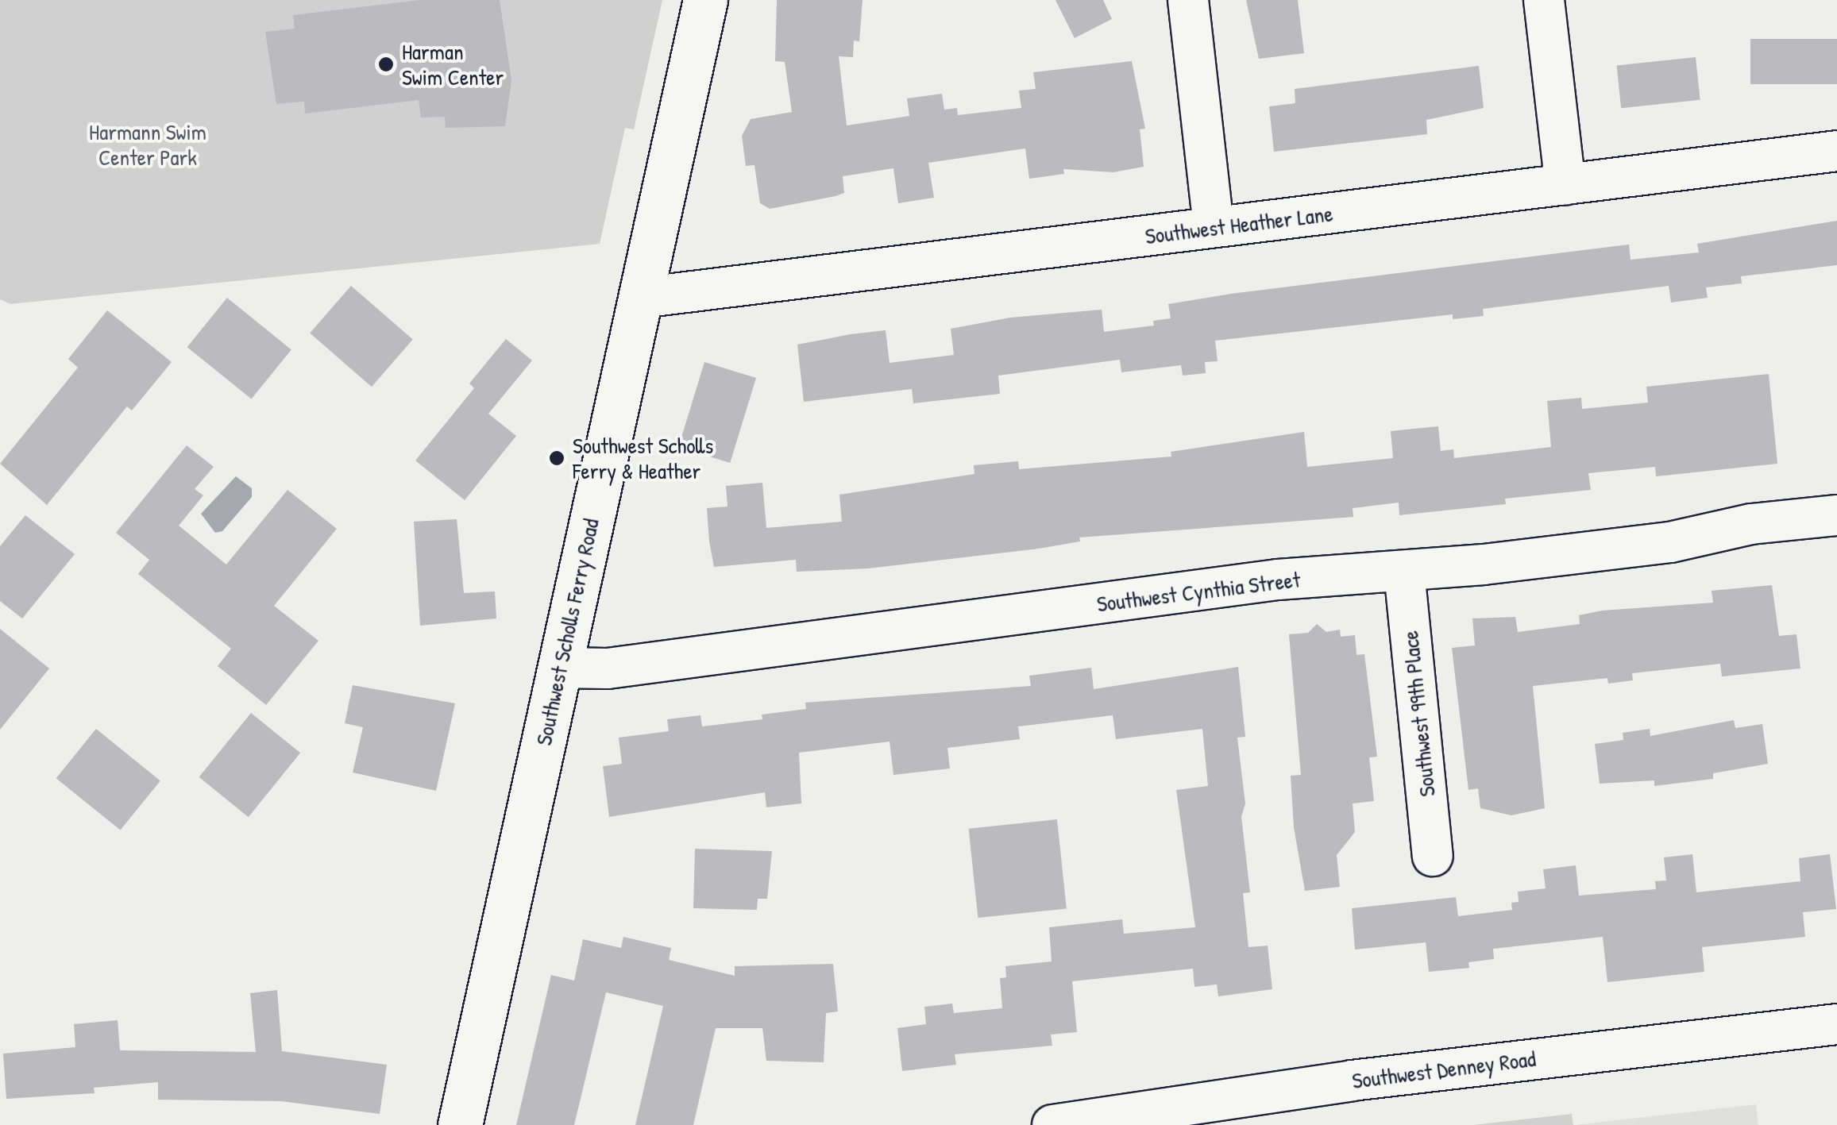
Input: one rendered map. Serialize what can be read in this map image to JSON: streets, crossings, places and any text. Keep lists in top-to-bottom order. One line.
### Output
{"streets":{"main road":["Southwest Scholls Ferry Road"],"street":["Southwest Heather Lane","Southwest Cynthia Street","Southwest 99th Place","Southwest Denney Road"]},"crossings":[["Southwest Heather Lane","Southwest Scholls Ferry Road"],["Southwest Cynthia Street","Southwest Scholls Ferry Road"],["Southwest Cynthia Street","Southwest 99th Place"]],"parks":["Harmann Swim Center Park"],"places":["Harman Swim Center","Southwest Scholls Ferry & Heather"]}
